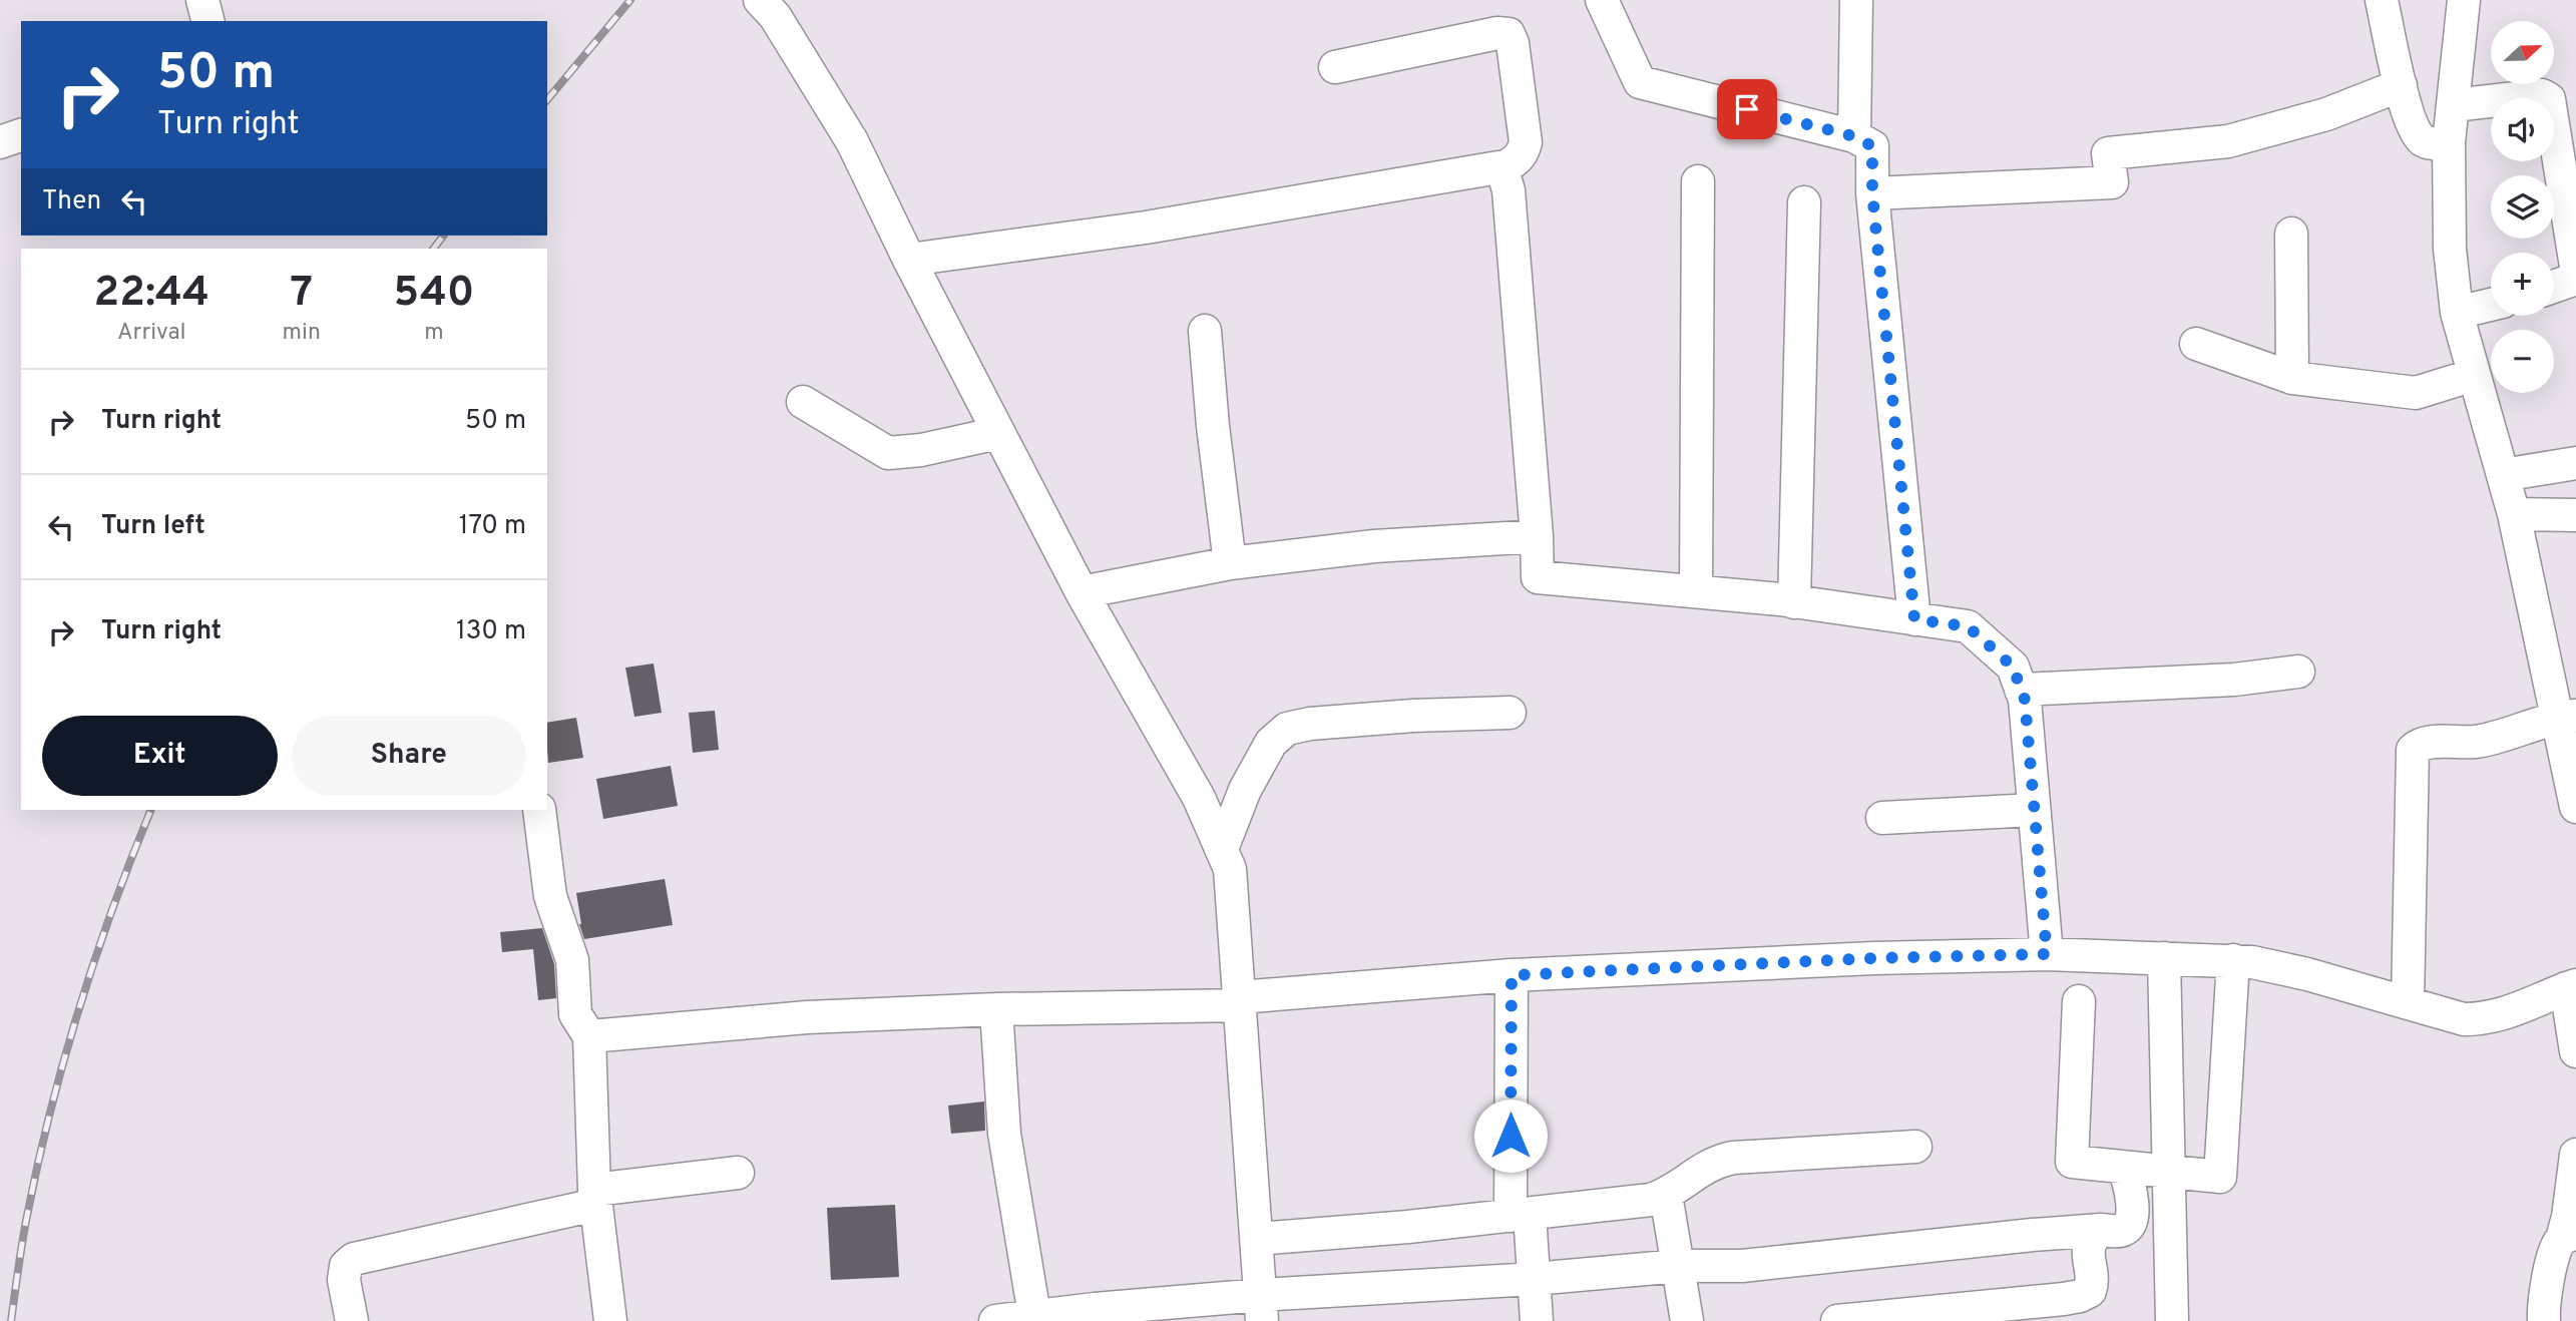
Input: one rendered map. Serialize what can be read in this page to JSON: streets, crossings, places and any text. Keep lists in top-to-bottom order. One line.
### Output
{"north":"right","page":{"map_buttons":["+","−"],"turn":["50 m","Turn right"],"then":"Then","eta":["22:44","Arrival","7","min","540","m"],"list":[{"name":"Turn right","value":"50 m"},{"name":"Turn left","value":"170 m"},{"name":"Turn right","value":"130 m"}],"buttons":["Exit","Share"]}}
